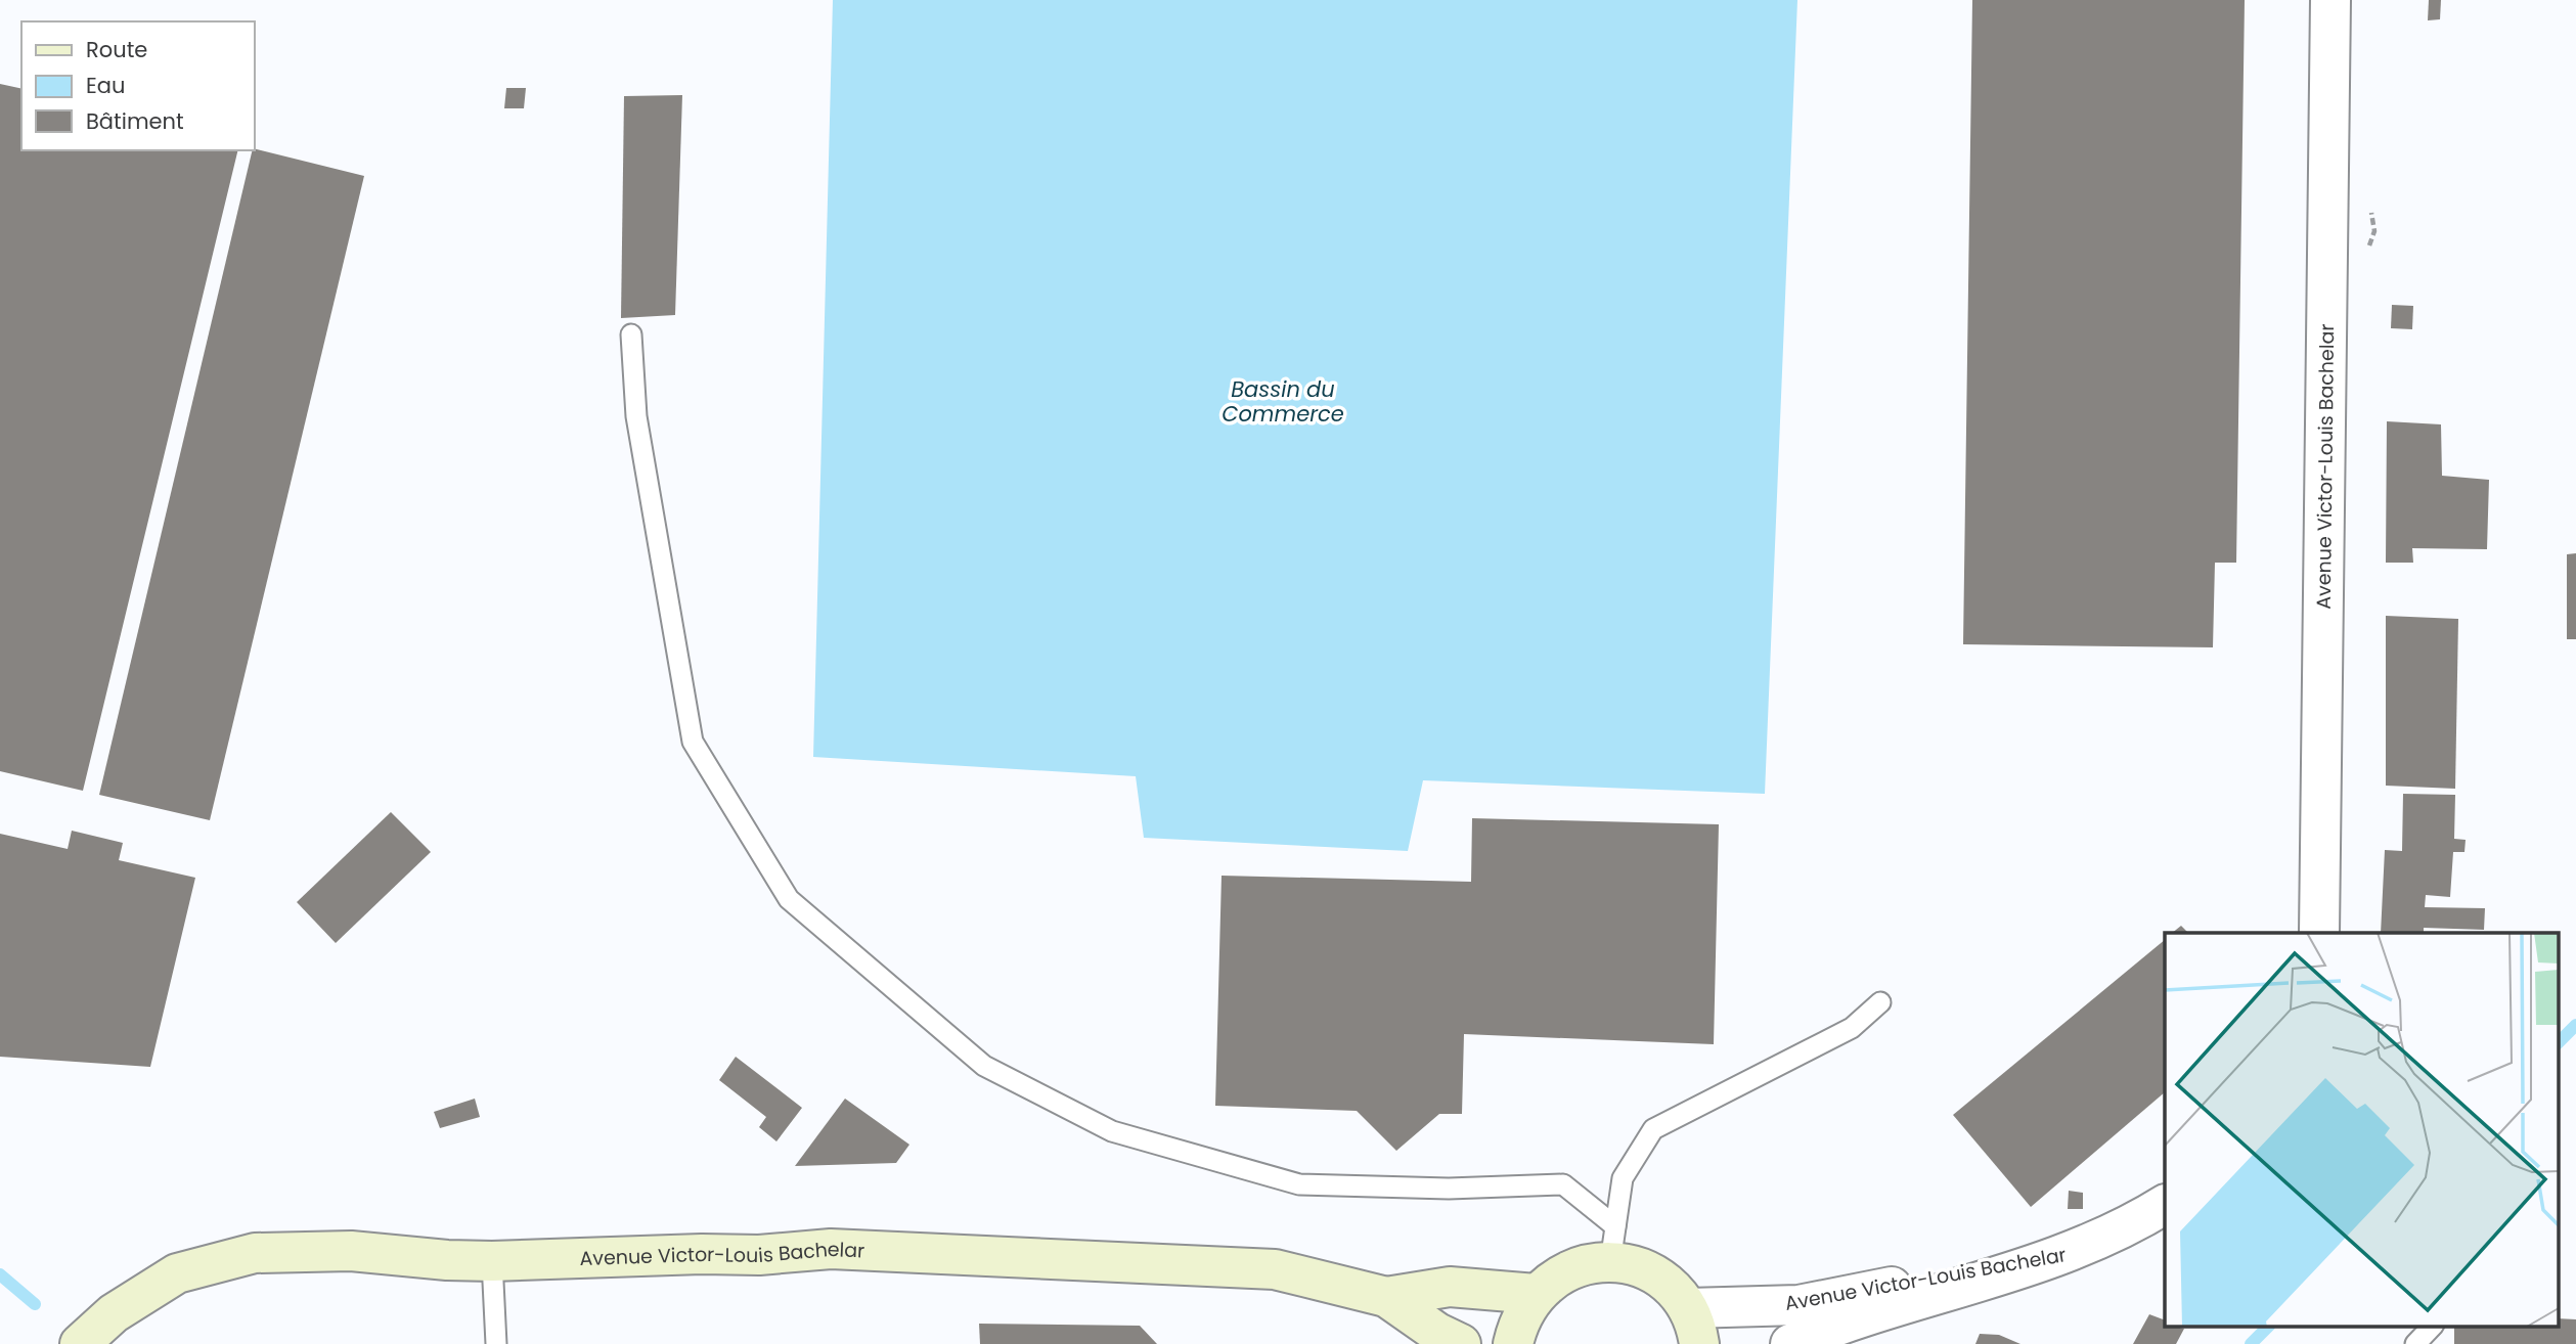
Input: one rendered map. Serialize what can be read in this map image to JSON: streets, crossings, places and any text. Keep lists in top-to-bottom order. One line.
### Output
{"streets":{"main road":["Avenue Victor-Louis Bachelar"]},"water":["Bassin du Commerce"],"legend":["Route","Eau","Bâtiment"]}
